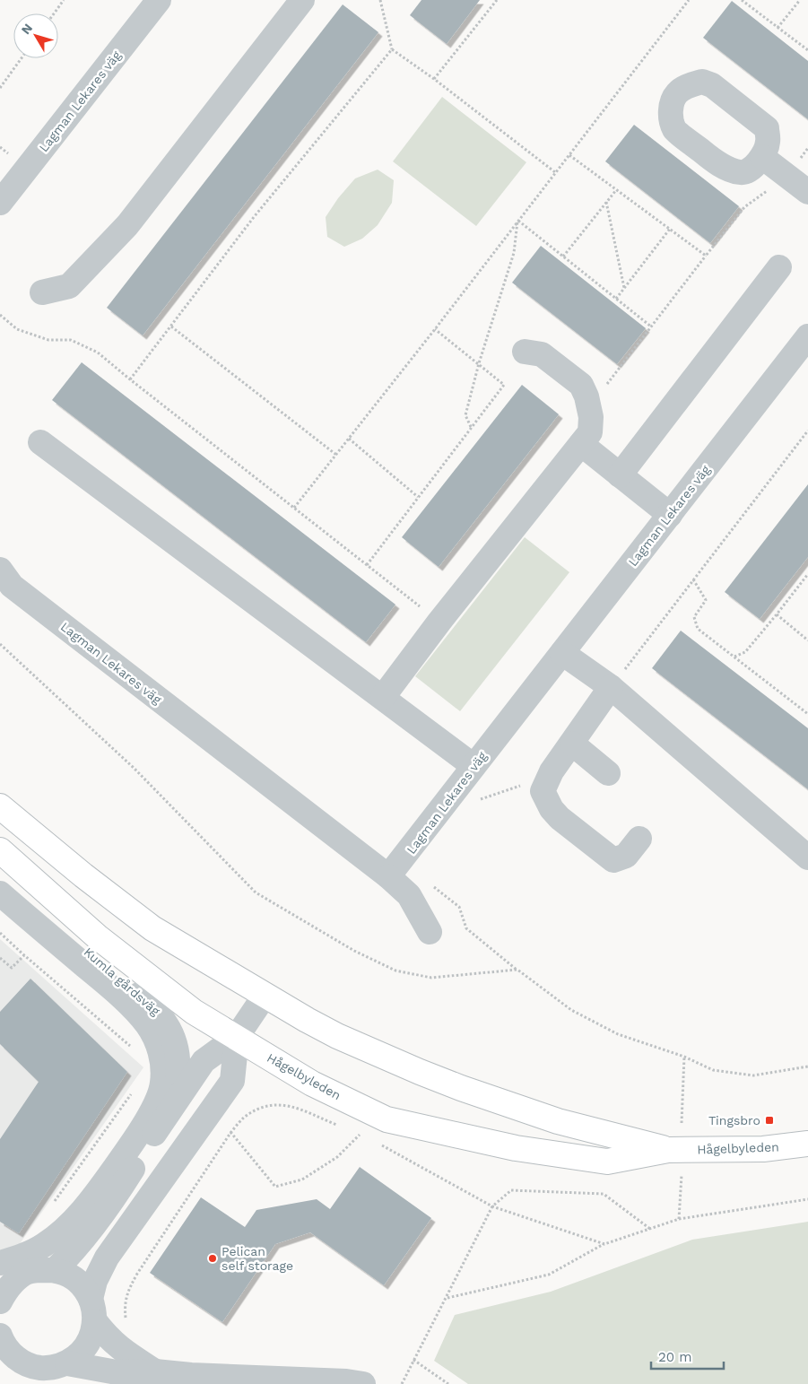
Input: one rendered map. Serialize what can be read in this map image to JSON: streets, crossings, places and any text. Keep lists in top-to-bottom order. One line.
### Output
{"streets":{"main road":["Hågelbyleden"],"street":["Lagman Lekares väg","Kumla gårdsväg"]},"crossings":[["Kumla gårdsväg","Hågelbyleden"]],"places":{"transit":["Tingsbro"],"other":["Pelican self storage"]},"scale_bar":"20 m","north":"top left"}
